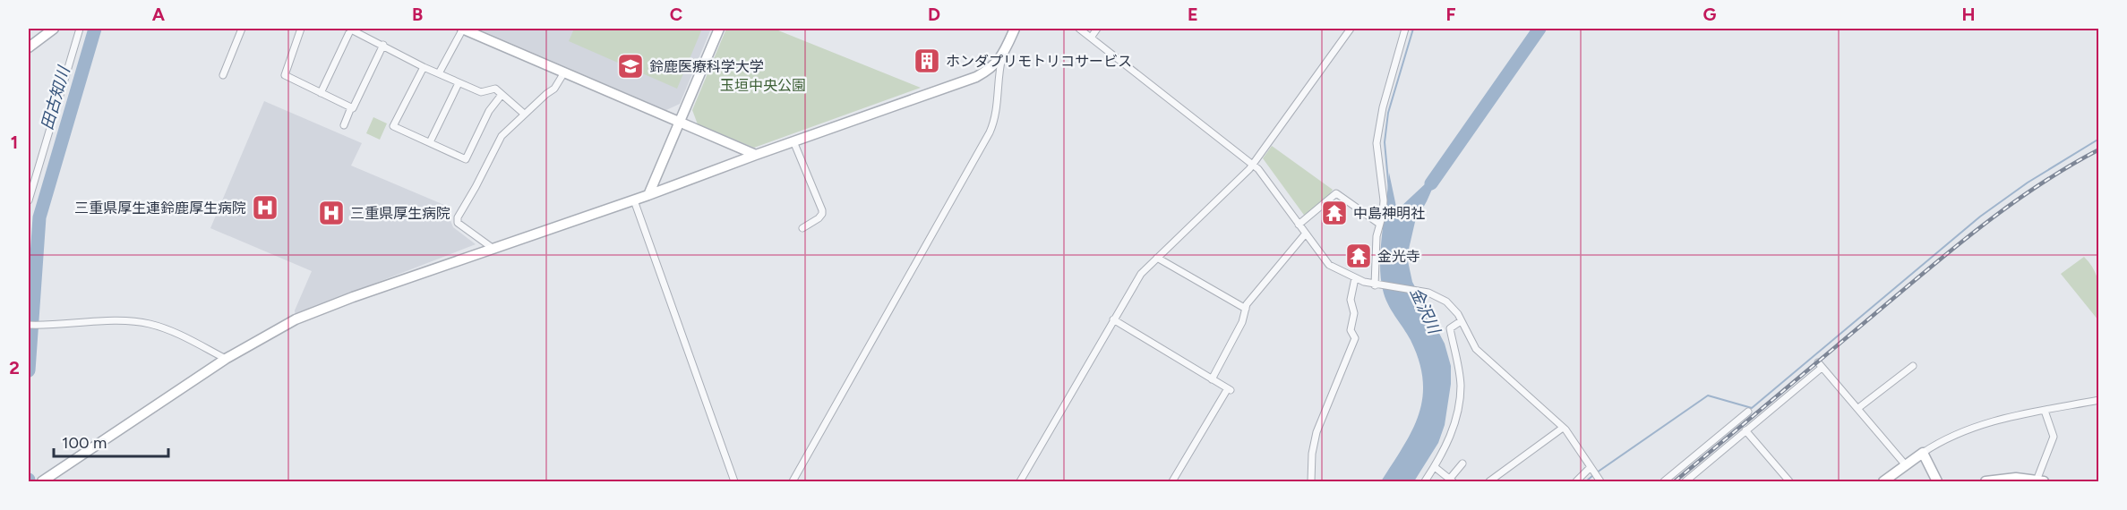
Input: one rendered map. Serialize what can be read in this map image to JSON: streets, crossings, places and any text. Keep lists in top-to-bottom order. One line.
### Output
{"water":["田古知川","金沢川"],"parks":["玉垣中央公園"],"places":{"building":["ホンダプリモトリコサービス"],"school or university":["鈴鹿医療科学大学"],"hospital":["三重県厚生連鈴鹿厚生病院","三重県厚生病院"],"temple":["中島神明社","金光寺"]},"scale_bar":"100 m","grid":{"columns":["A","B","C","D","E","F","G","H"],"rows":["1","2"]}}
